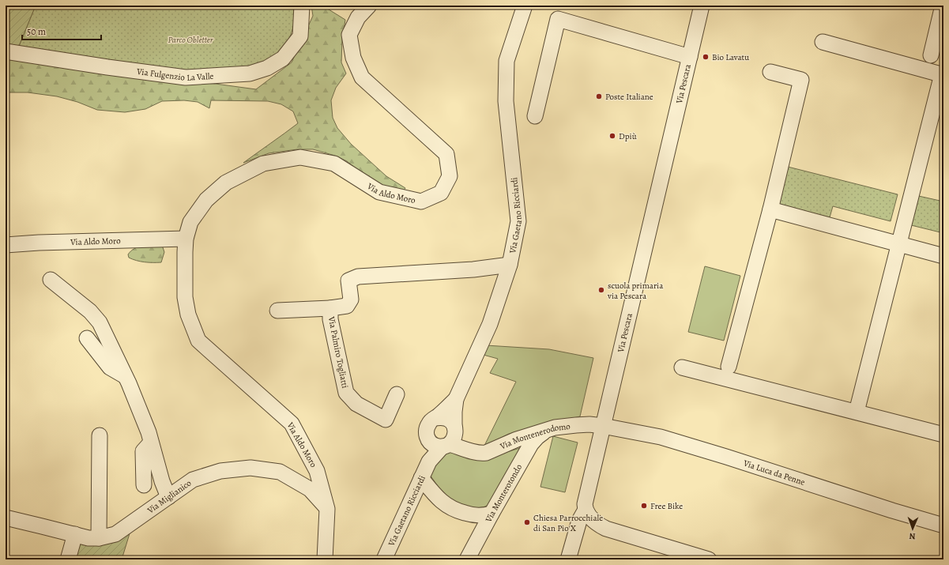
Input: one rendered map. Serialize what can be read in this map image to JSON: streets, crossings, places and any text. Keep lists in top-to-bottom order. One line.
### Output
{"streets":{"street":["Via Fulgenzio La Valle","Via Pescara","Via Aldo Moro","Via Gaetano Ricciardi","Via Palmiro Togliatti","Via Montenerodomo","Via Luca da Penne","Via Monterotondo","Via Miglianico"]},"crossings":[["Via Pescara","Via Montenerodomo"],["Via Pescara","Via Luca da Penne"],["Via Aldo Moro","Via Miglianico"],["Via Gaetano Ricciardi","Via Palmiro Togliatti"],["Via Gaetano Ricciardi","Via Montenerodomo"],["Via Montenerodomo","Via Luca da Penne"],["Via Montenerodomo","Via Monterotondo"]],"parks":["Parco Obletter"],"places":["Bio Lavatu","Poste Italiane","Dpiù","scuola primaria via Pescara","Free Bike","Chiesa Parrocchiale di San Pio X"],"scale_bar":"50 m","north":"bottom"}
